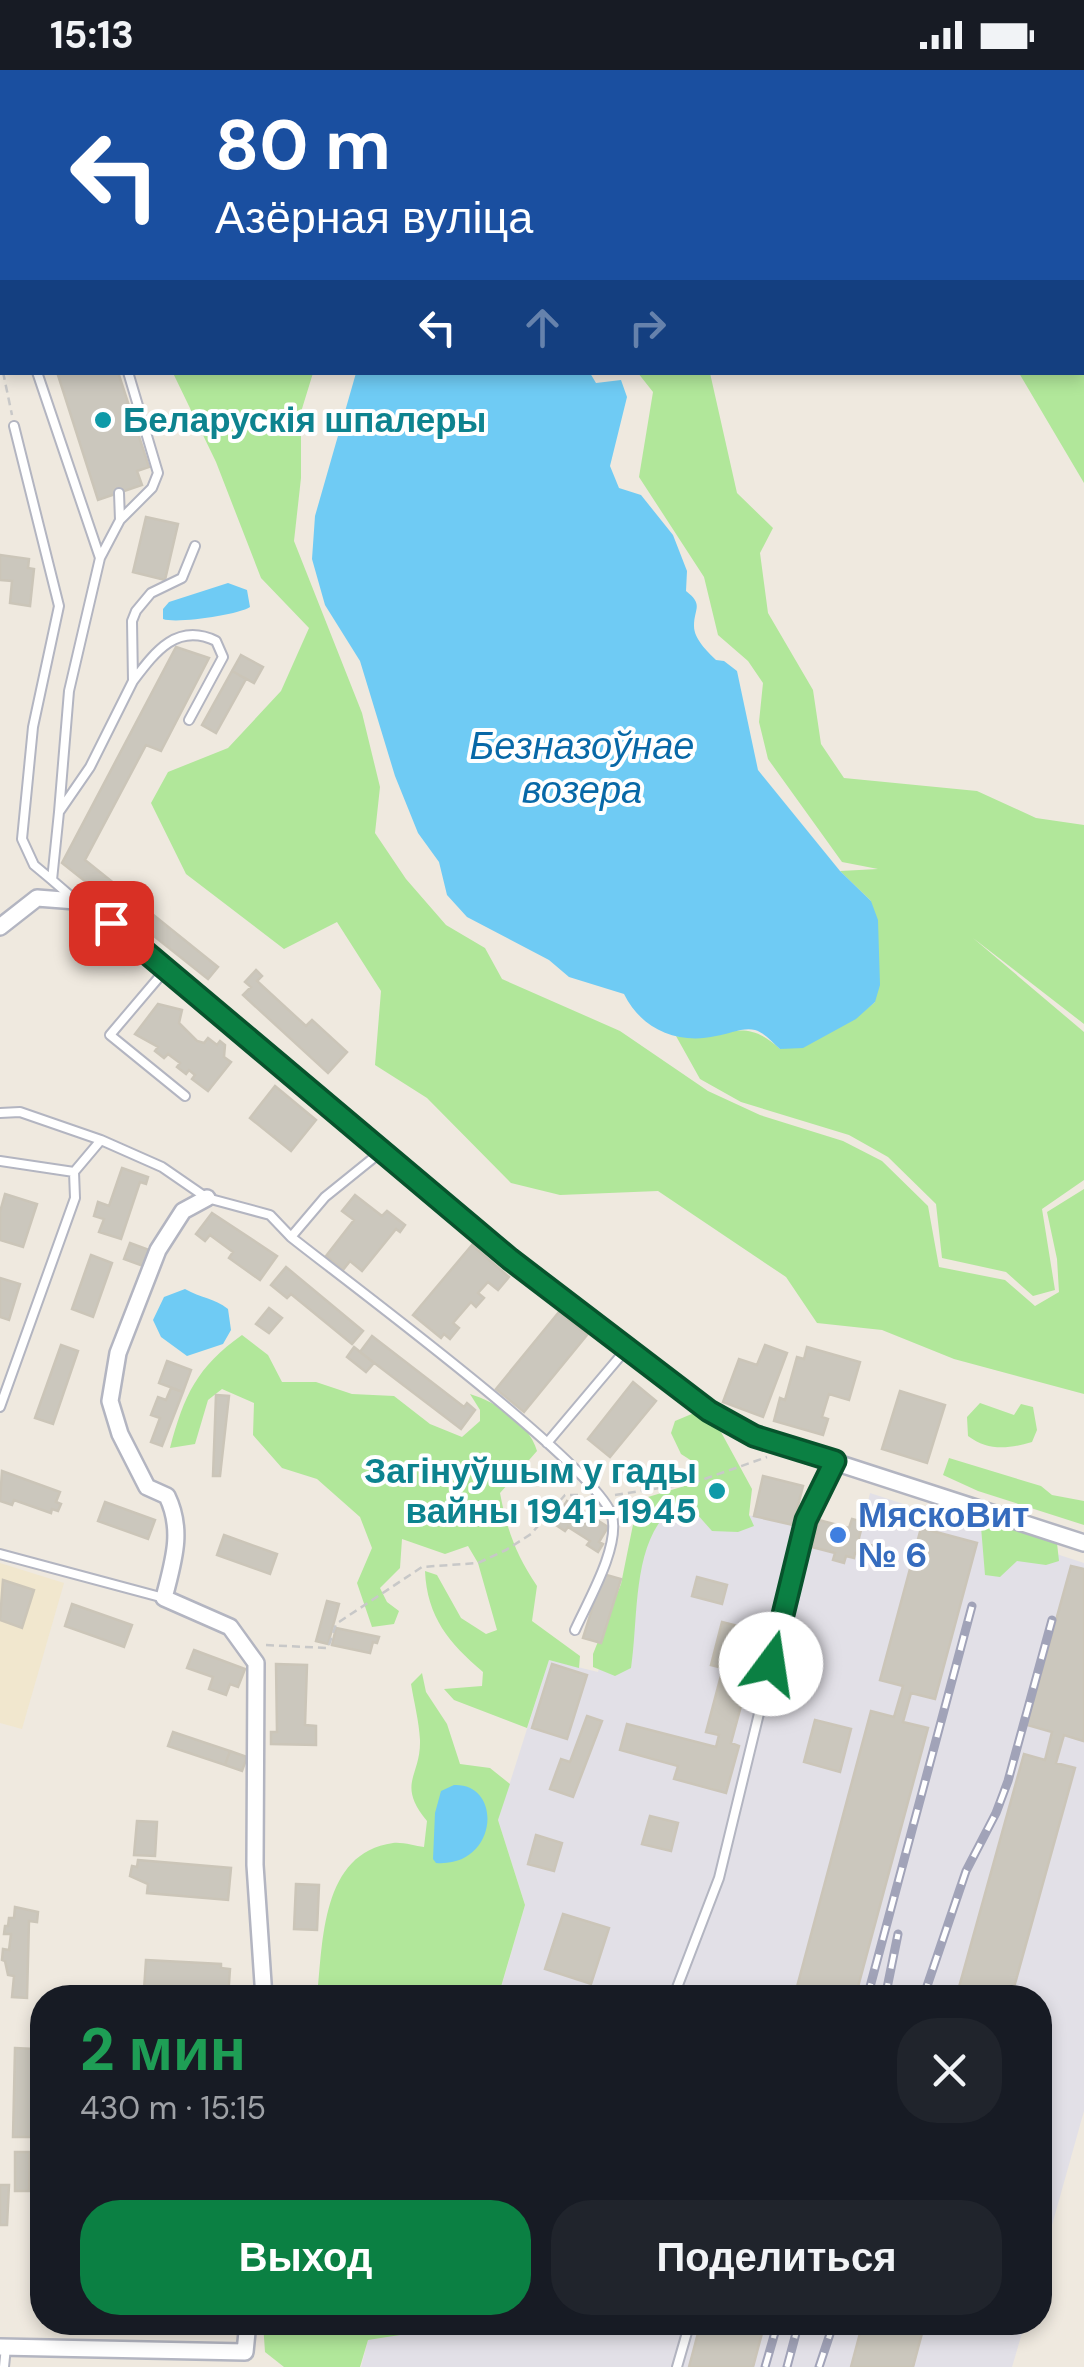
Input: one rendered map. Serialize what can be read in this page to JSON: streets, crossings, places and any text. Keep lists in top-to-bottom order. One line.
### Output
{"water":["Безназоўнае возера"],"places":["Беларускія шпалеры","Загінуўшым у гады вайны 1941-1945","МяскоВит № 6"],"page":{"status":"15:13","turn":["80 m","Азёрная вуліца"],"heading":["2 мин","430 m · 15:15"],"buttons":["Выход","Поделиться"]}}
